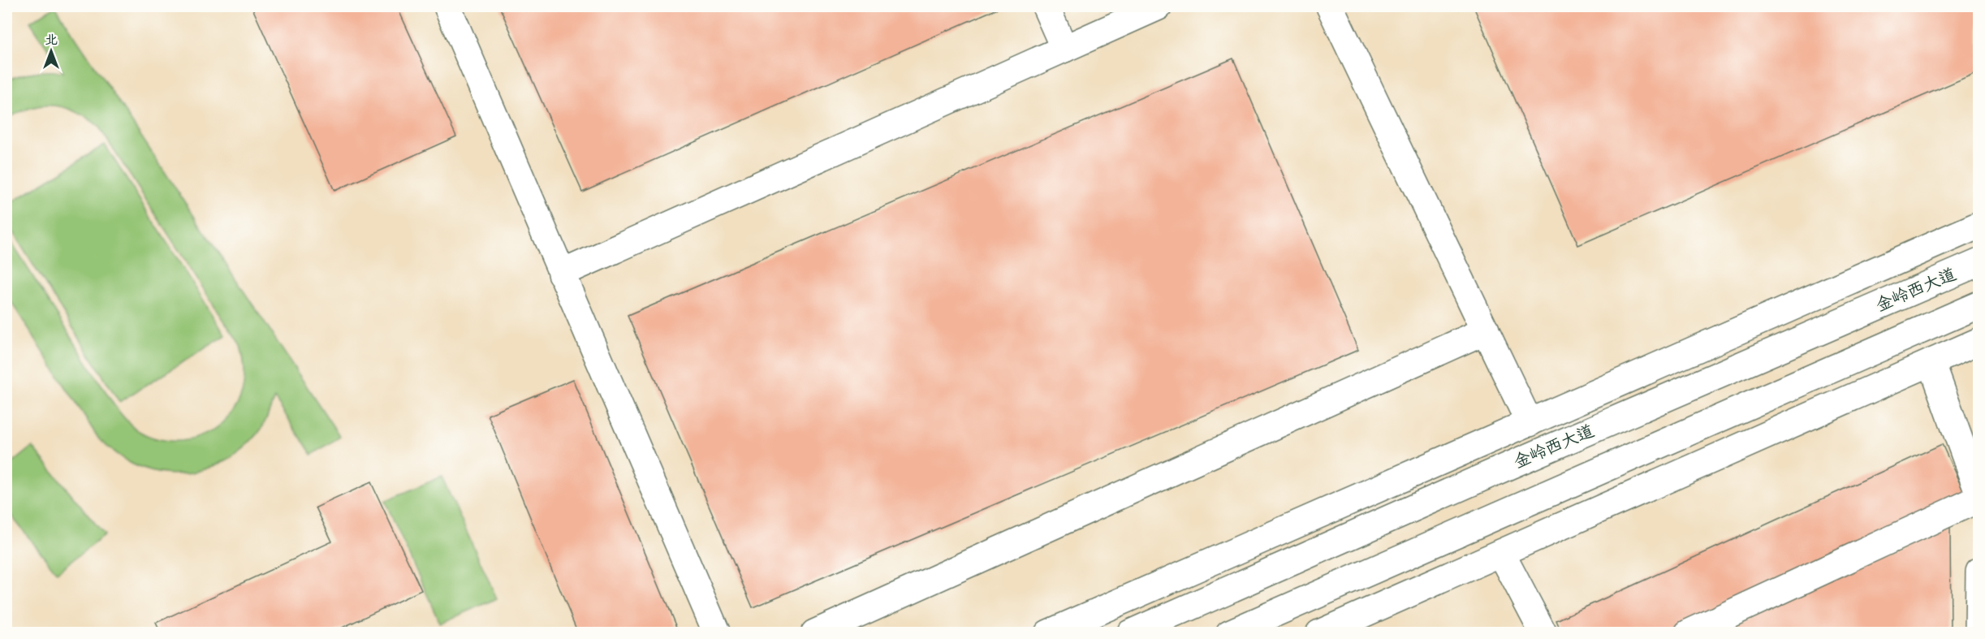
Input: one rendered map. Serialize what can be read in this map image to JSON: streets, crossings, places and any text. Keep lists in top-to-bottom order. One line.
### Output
{"streets":{"street":["金岭西大道"]},"north":"top"}
